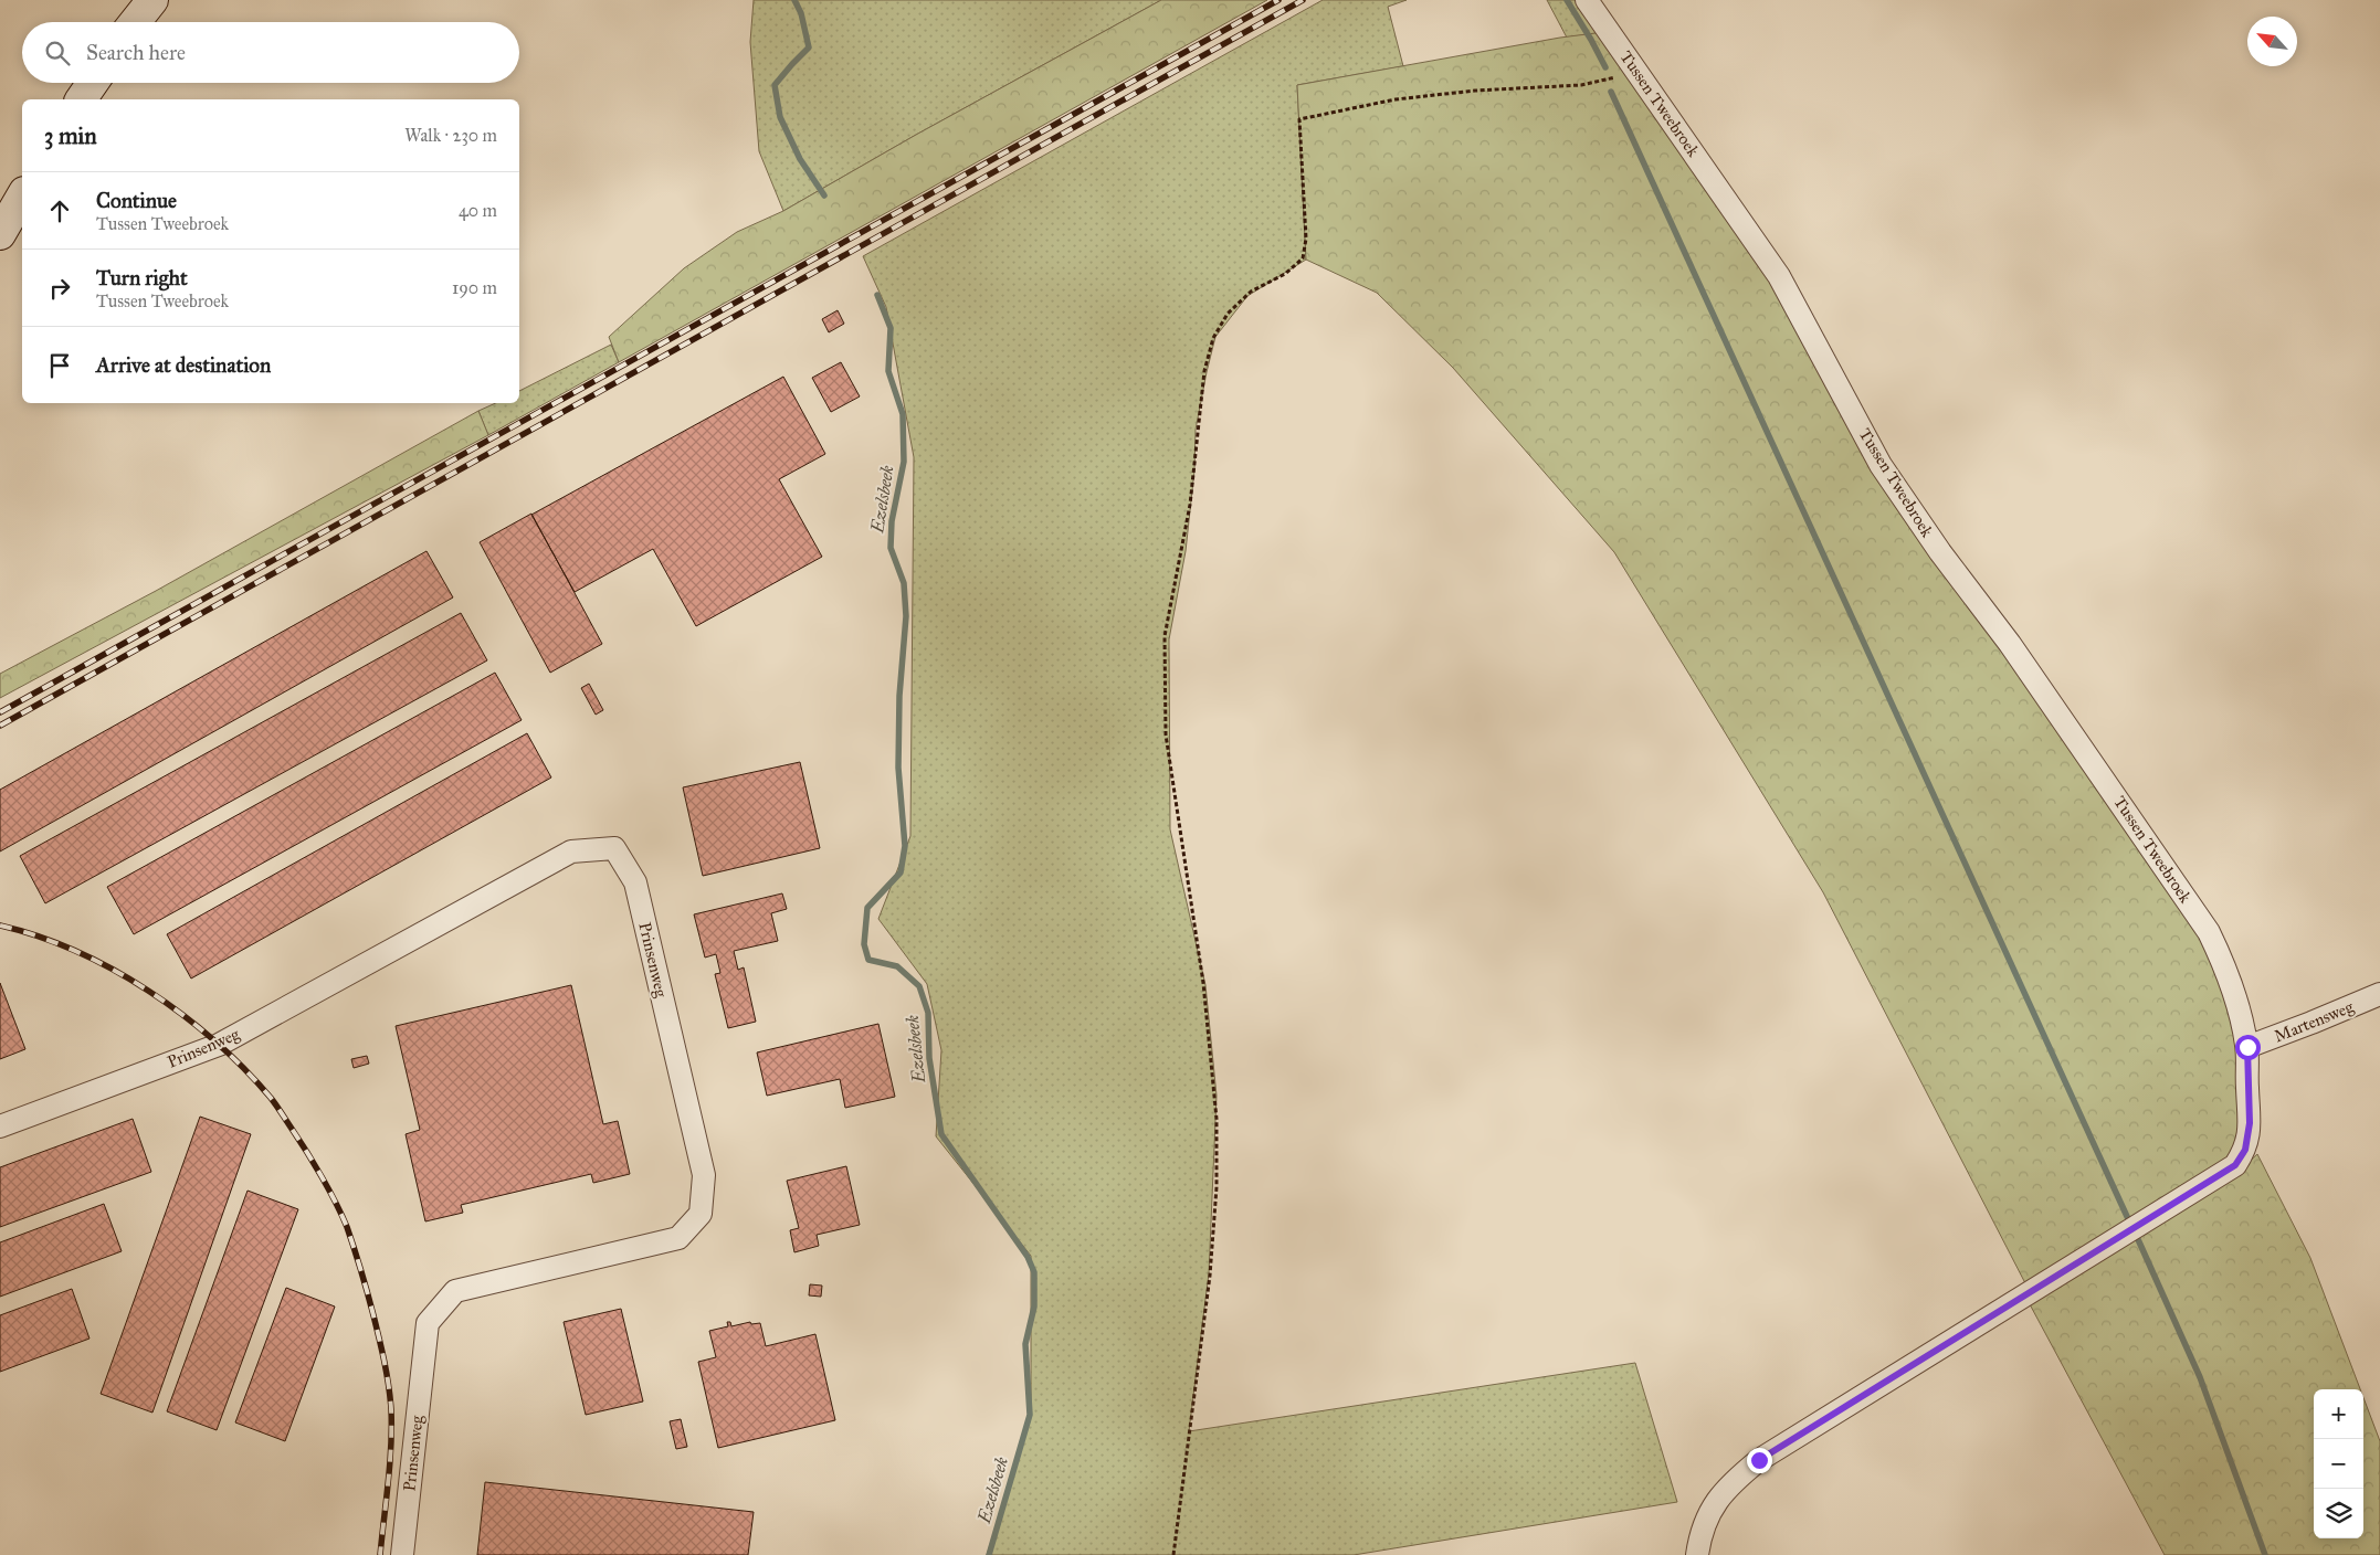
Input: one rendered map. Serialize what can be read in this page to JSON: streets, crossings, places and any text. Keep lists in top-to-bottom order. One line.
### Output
{"streets":{"street":["Tussen Tweebroek","Prinsenweg","Martensweg"]},"crossings":[["Tussen Tweebroek","Martensweg"]],"water":["Ezelsbeek"],"north":"top left","page":{"search":"Search here","heading":["3 min","Walk · 230 m"],"list":[["Continue","Tussen Tweebroek","40 m"],["Turn right","Tussen Tweebroek","190 m"],"Arrive at destination"],"map_buttons":["+","−"]}}
